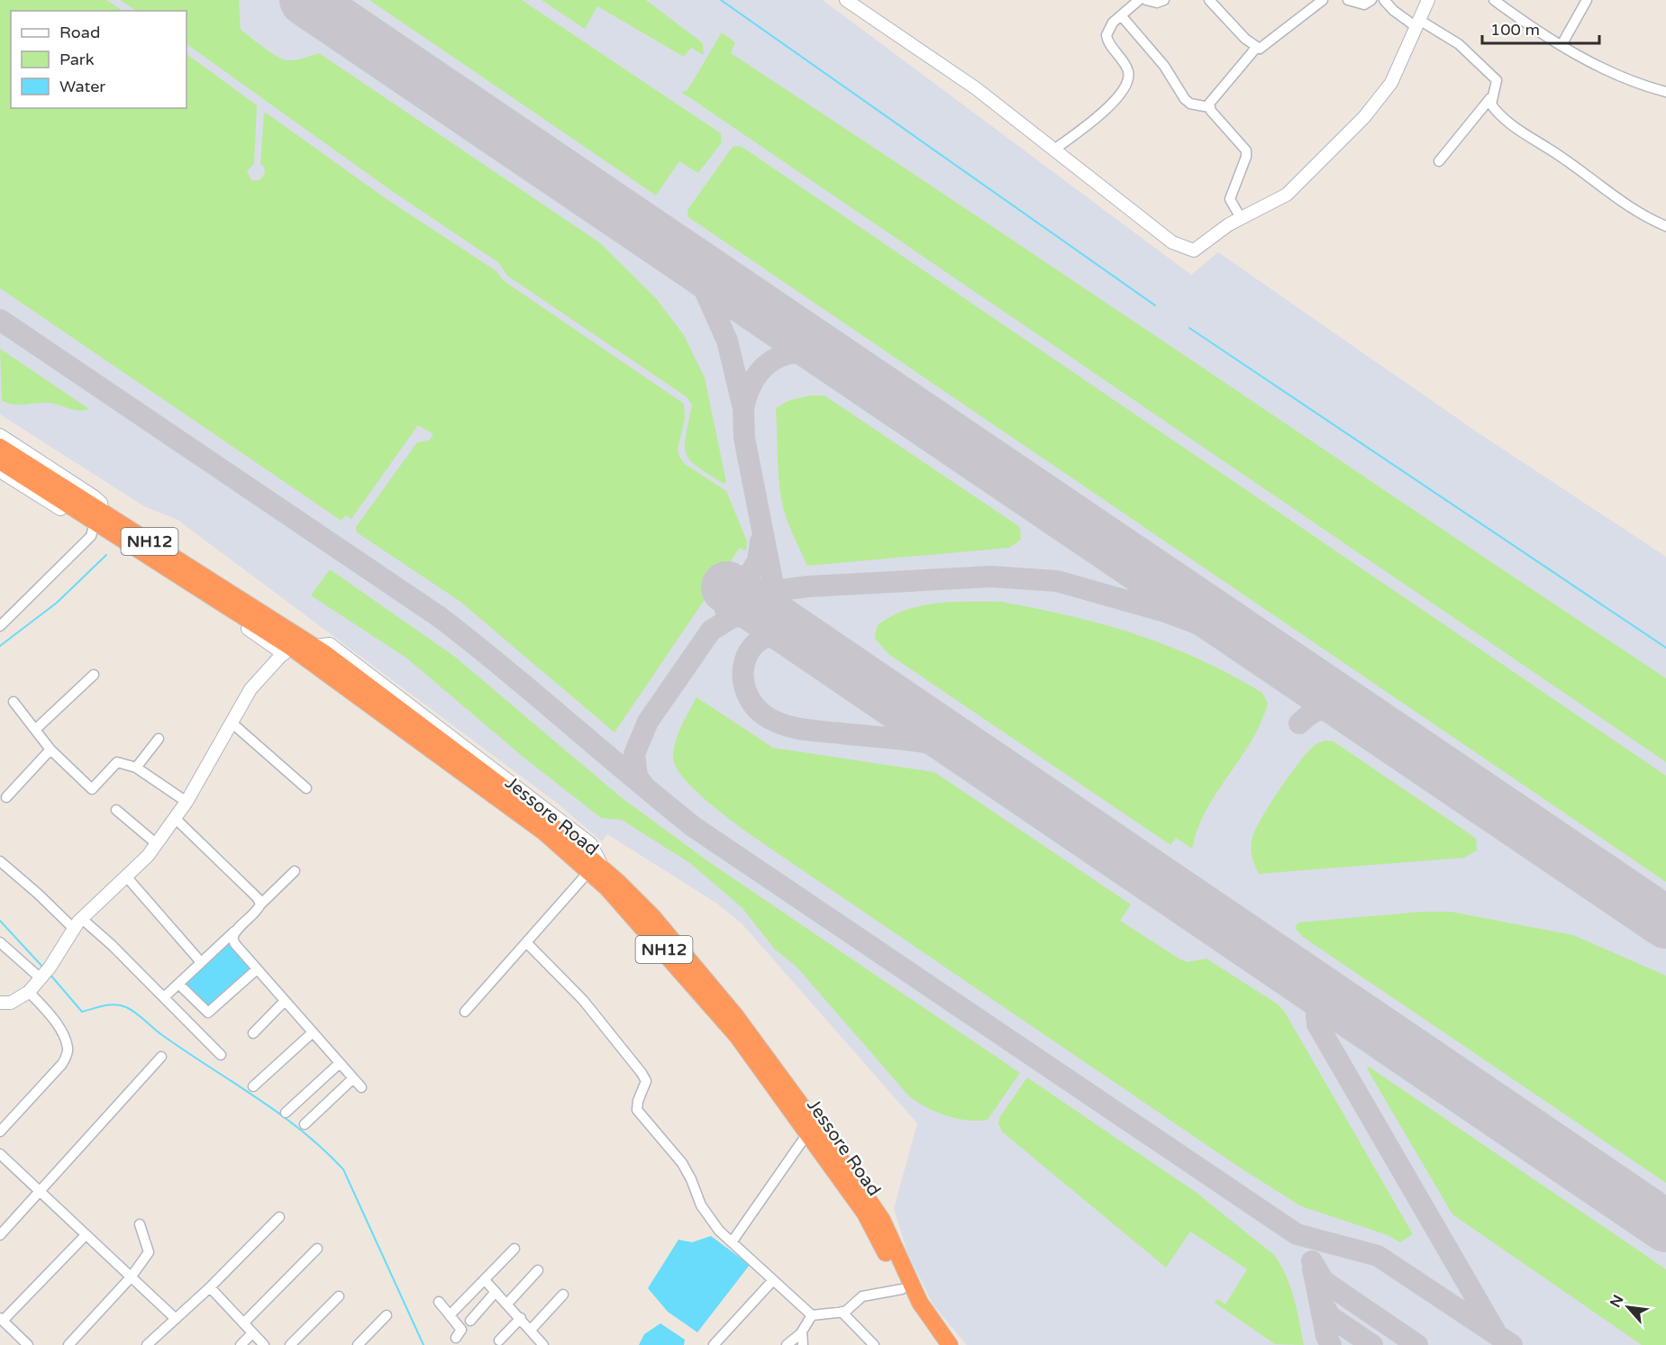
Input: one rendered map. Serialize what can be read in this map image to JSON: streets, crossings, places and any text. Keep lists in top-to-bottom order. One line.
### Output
{"streets":{"highway":["NH12","Jessore Road"]},"crossings":[["NH12","Jessore Road"]],"legend":["Road","Park","Water"],"scale_bar":"100 m","north":"top left"}
